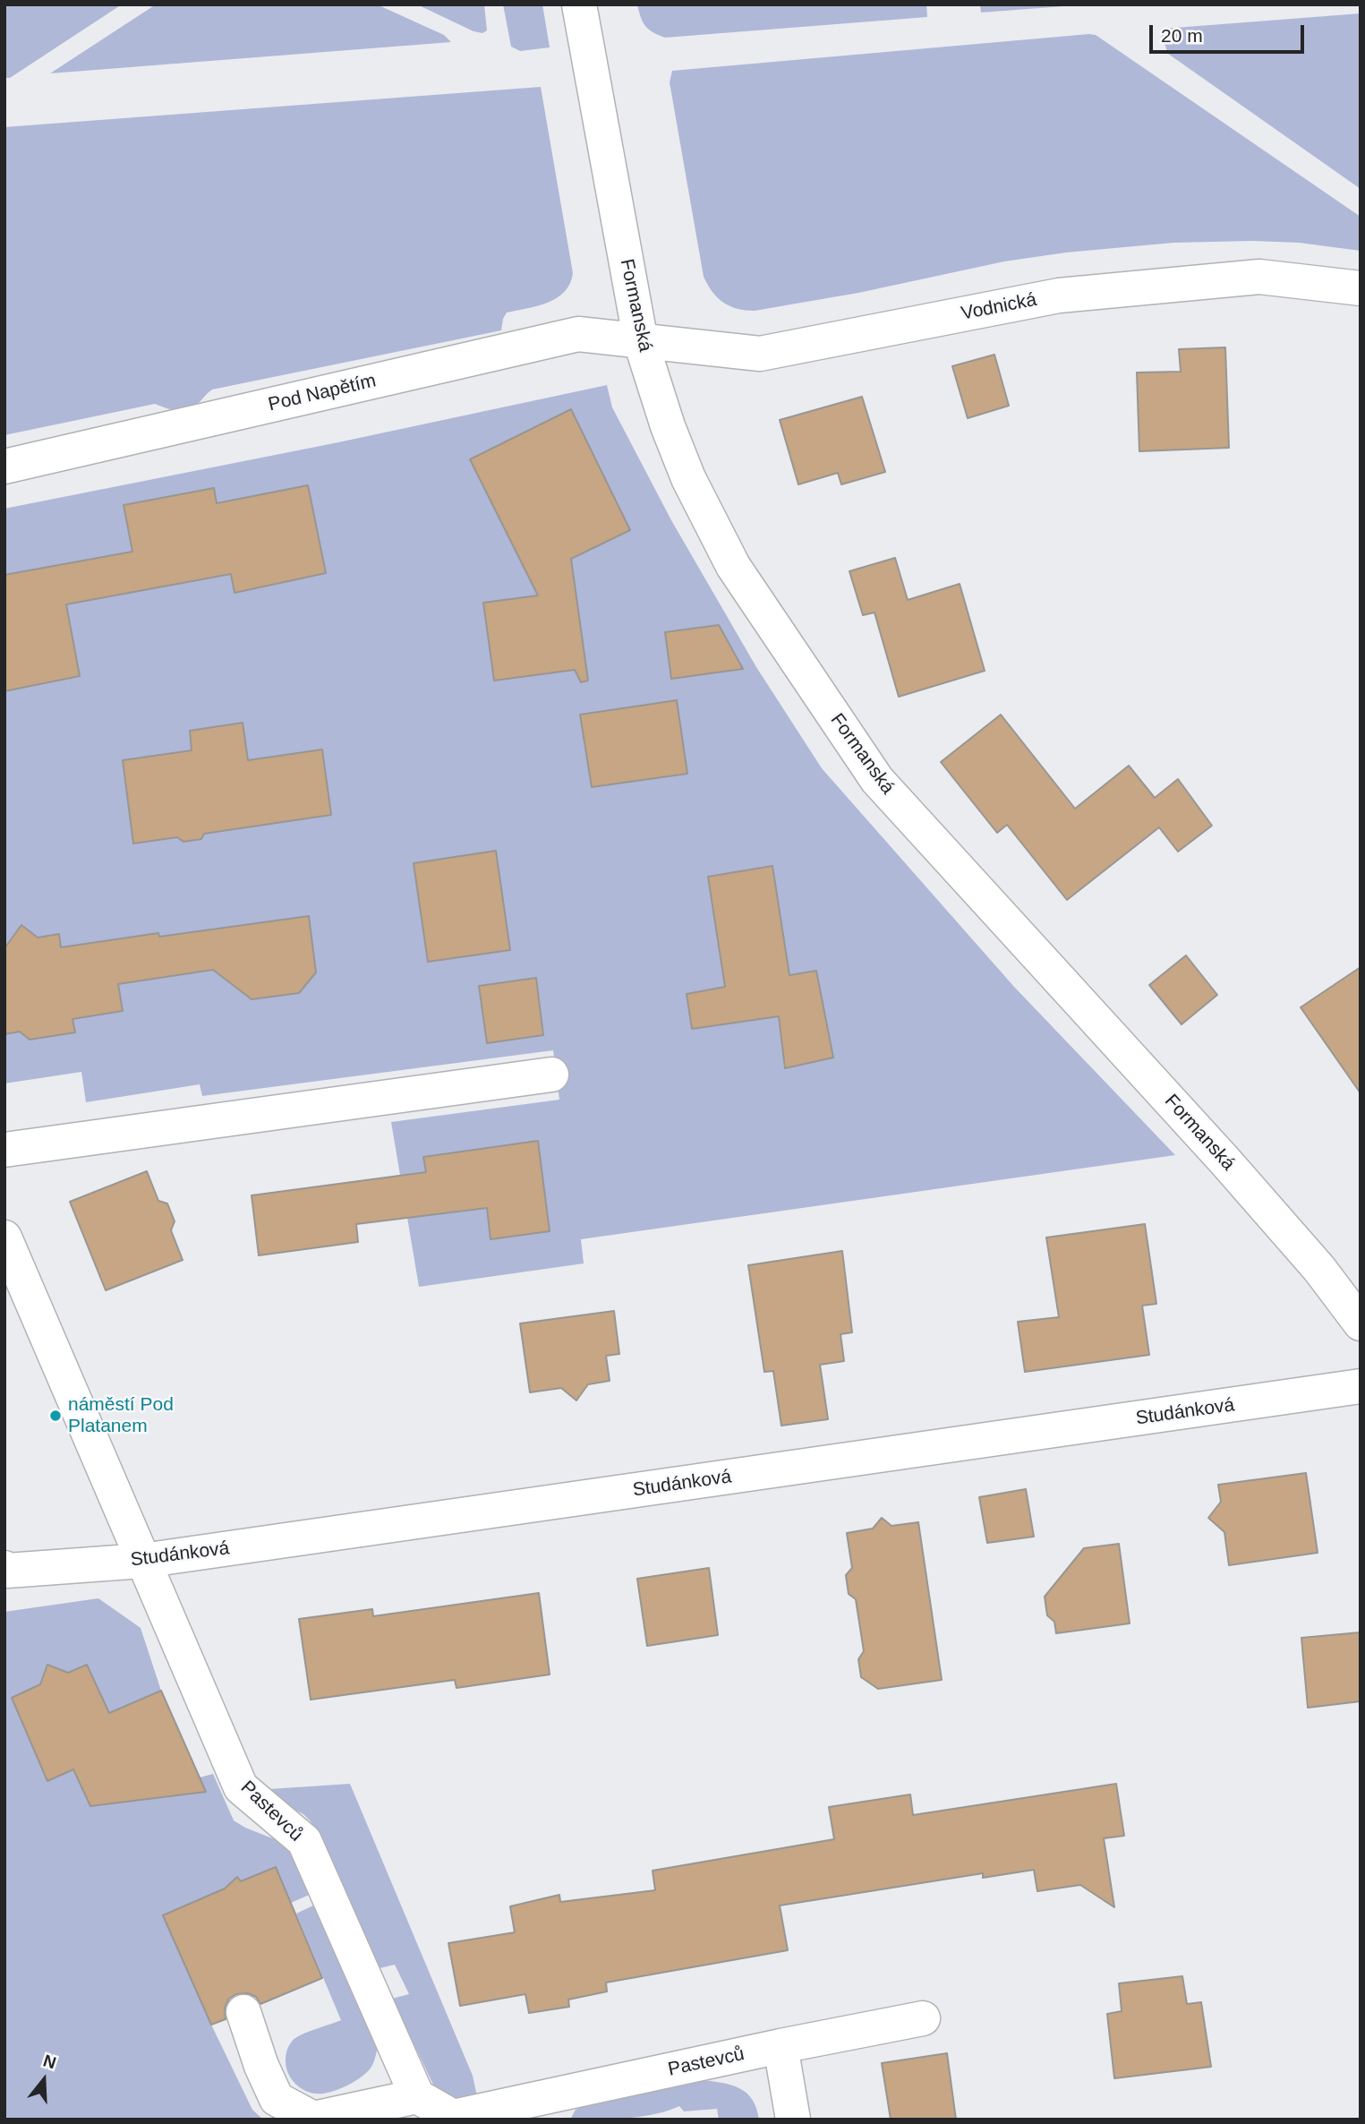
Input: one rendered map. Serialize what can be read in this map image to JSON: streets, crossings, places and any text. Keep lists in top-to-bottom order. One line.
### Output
{"streets":{"street":["Formanská","Vodnická","Pod Napětím","Studánková","Pastevců"]},"crossings":[["Formanská","Vodnická"],["Formanská","Pod Napětím"],["Vodnická","Pod Napětím"],["Studánková","Pastevců"]],"places":["náměstí Pod Platanem"],"scale_bar":"20 m","north":"top"}
